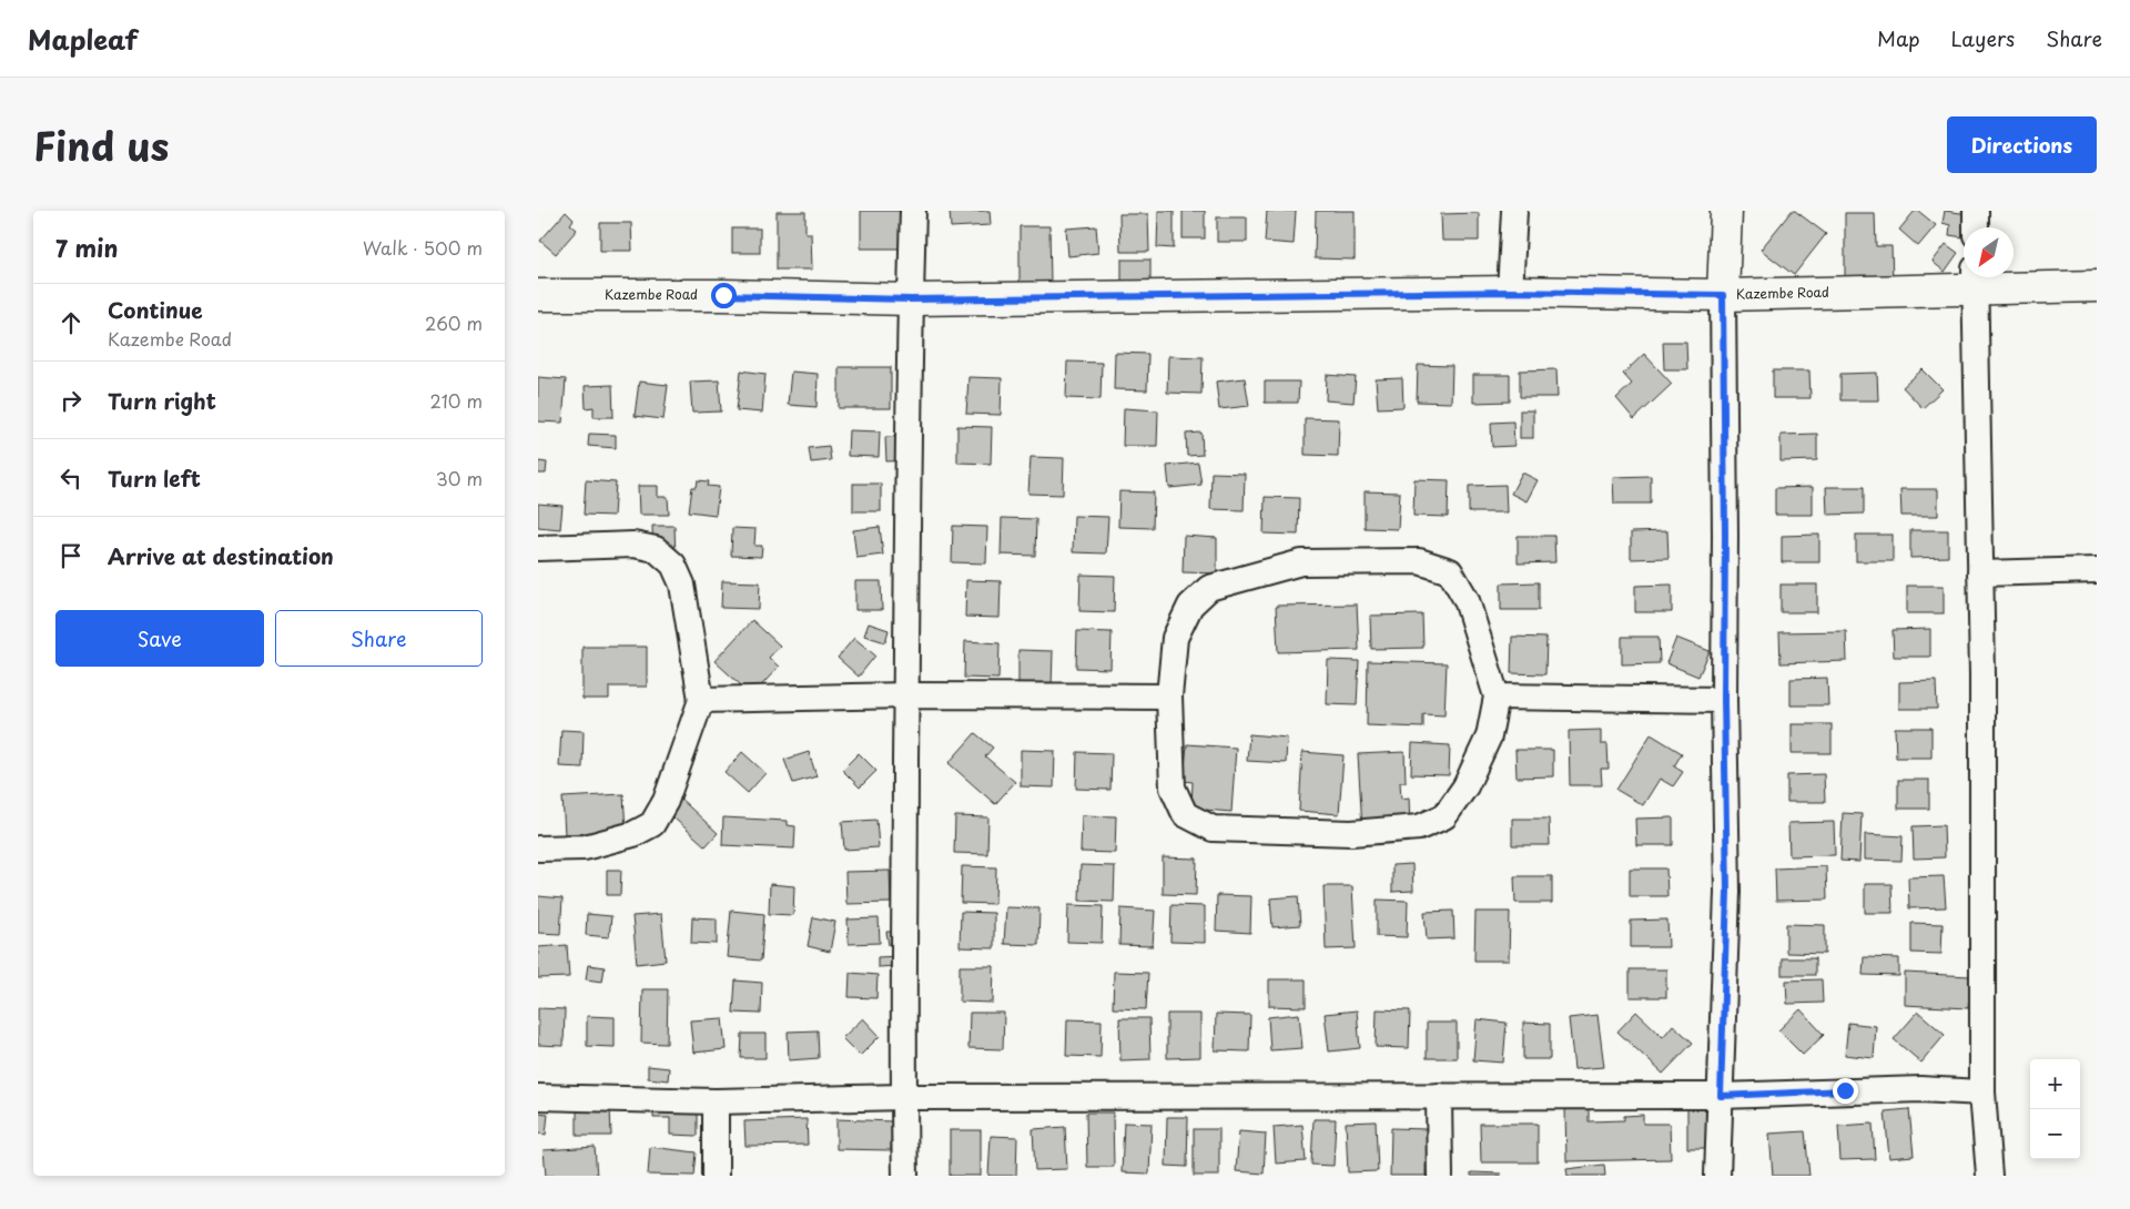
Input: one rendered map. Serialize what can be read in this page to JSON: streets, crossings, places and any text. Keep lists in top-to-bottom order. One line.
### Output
{"streets":{"main road":["Kazembe Road"]},"north":"bottom left","page":{"header":"Mapleaf","nav":["Map","Layers","Share"],"title":"Find us","buttons":["Directions",["Save","Share"]],"heading":["7 min","Walk · 500 m"],"list":[["Continue","Kazembe Road","260 m"],["Turn right","210 m"],["Turn left","30 m"],"Arrive at destination"],"map_buttons":["+","−"]}}
